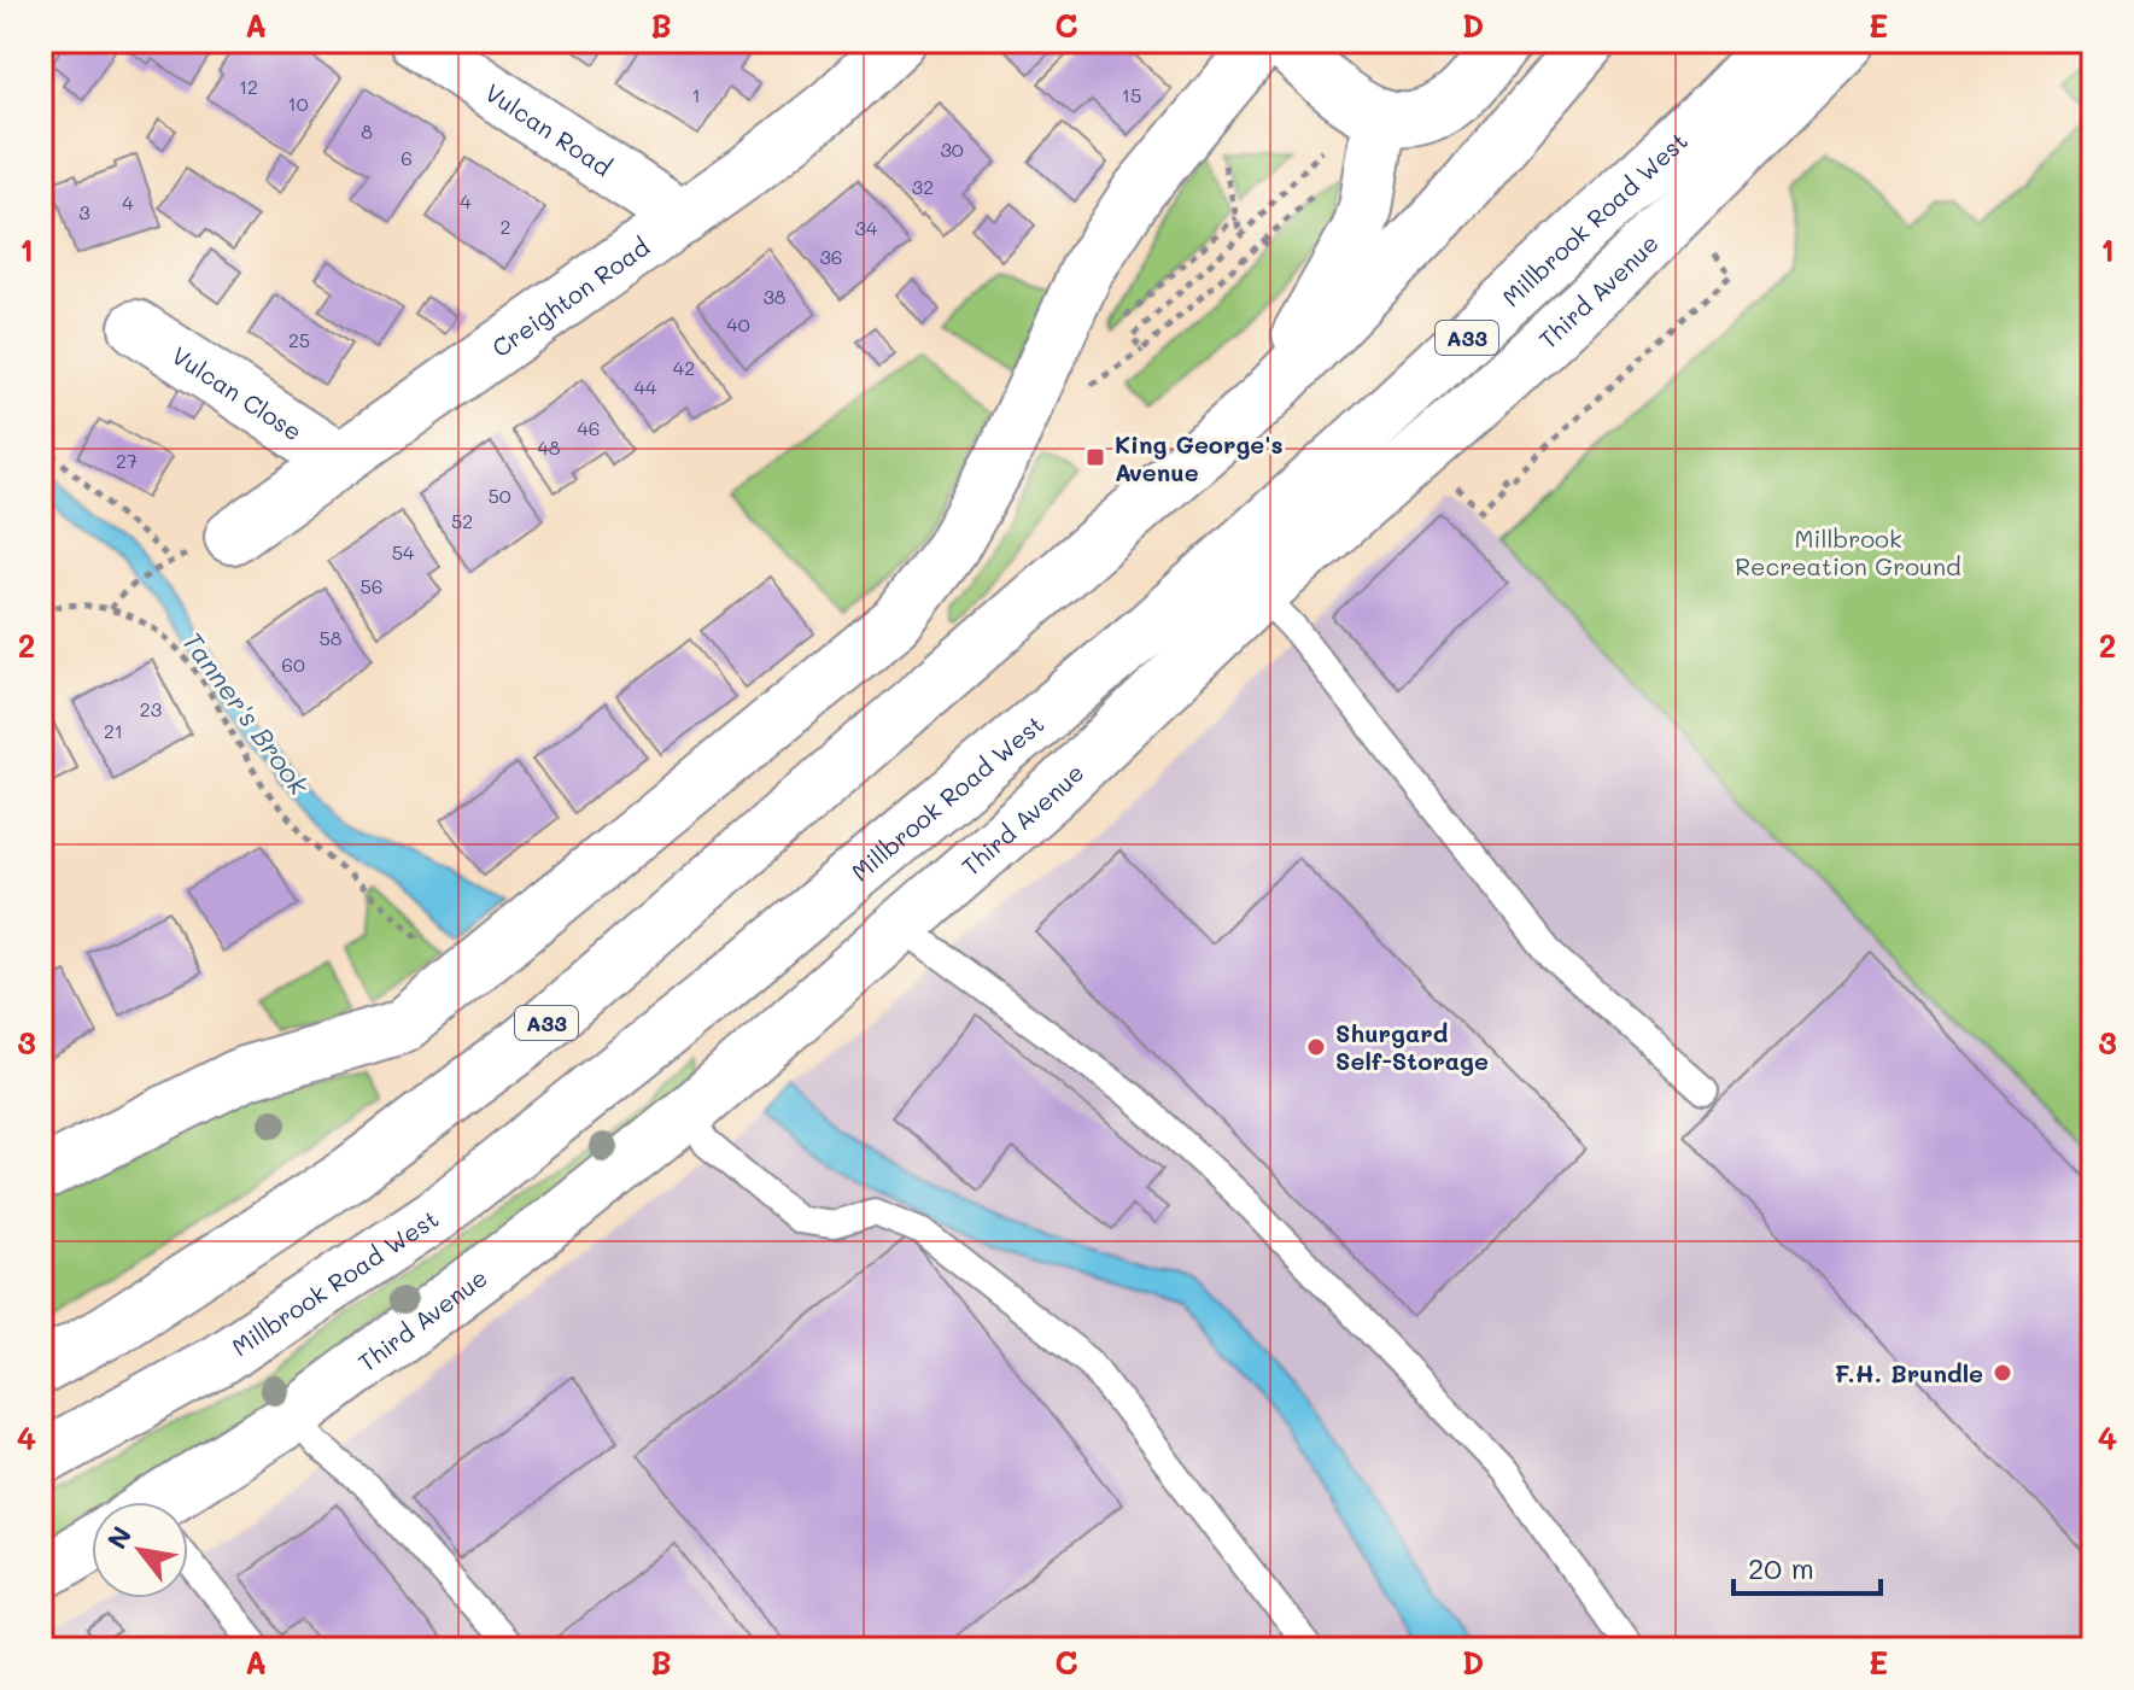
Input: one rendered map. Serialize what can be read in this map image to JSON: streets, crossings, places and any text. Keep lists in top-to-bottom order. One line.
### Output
{"streets":{"main road":["Vulcan Road","Millbrook Road West","Third Avenue","Creighton Road","A33","Vulcan Close"]},"crossings":[["Vulcan Road","Creighton Road"],["Creighton Road","Vulcan Close"]],"water":["Tanner's Brook"],"parks":["Millbrook Recreation Ground"],"places":{"transit":["King George's Avenue"],"other":["Shurgard Self-Storage","F.H. Brundle"]},"house_numbers":["12","1","15","10","8","30","6","32","4","4","3","2","34","36","38","40","25","42","44","46","48","27","50","52","54","56","58","60","23","21"],"scale_bar":"20 m","north":"top left","grid":{"columns":["A","B","C","D","E"],"rows":["1","2","3","4"]}}
